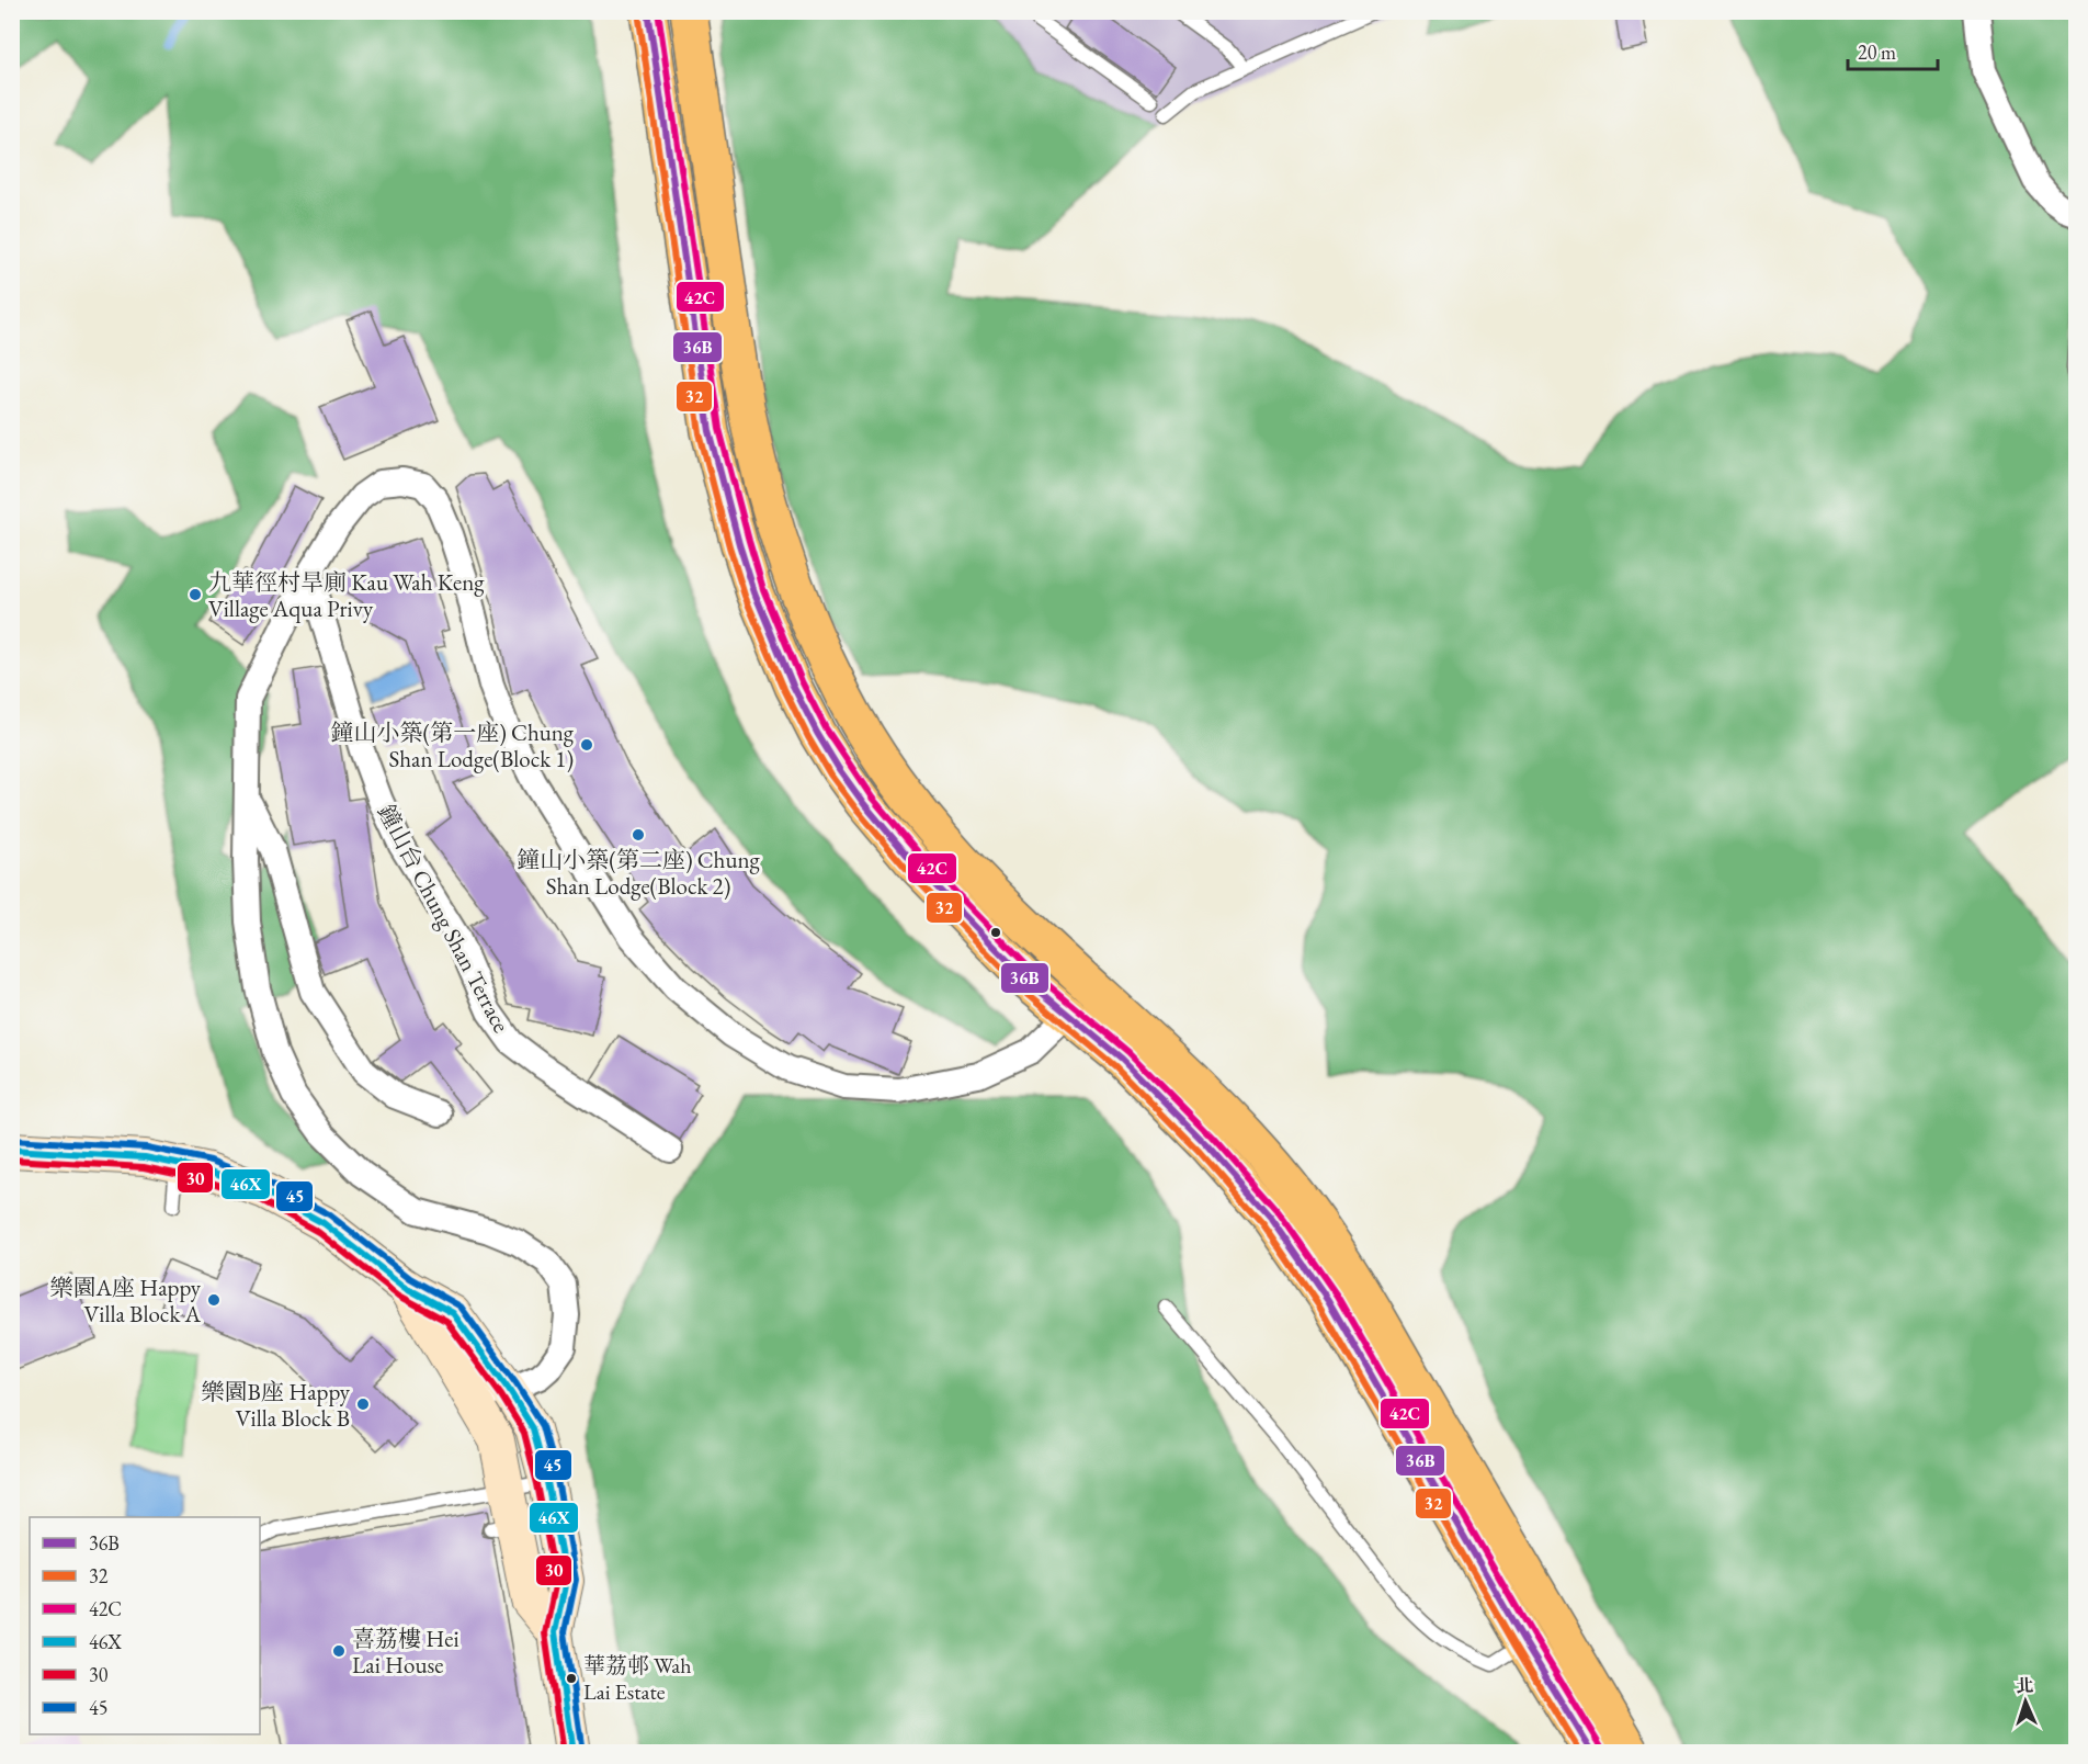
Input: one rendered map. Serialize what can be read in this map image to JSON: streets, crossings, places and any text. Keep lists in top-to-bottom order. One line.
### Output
{"streets":{"street":["鐘山台 Chung Shan Terrace"]},"places":["九華徑村旱廁 Kau Wah Keng Village Aqua Privy","鐘山小築(第一座) Chung Shan Lodge(Block 1)","鐘山小築(第二座) Chung Shan Lodge(Block 2)","樂園A座 Happy Villa Block A","樂園B座 Happy Villa Block B","喜荔樓 Hei Lai House","華荔邨 Wah Lai Estate"],"lines":["transit line 36B","transit line 42C","transit line 32","transit line 45","transit line 46X","transit line 30"],"legend":["36B","32","42C","46X","30","45"],"scale_bar":"20 m","north":"top"}
